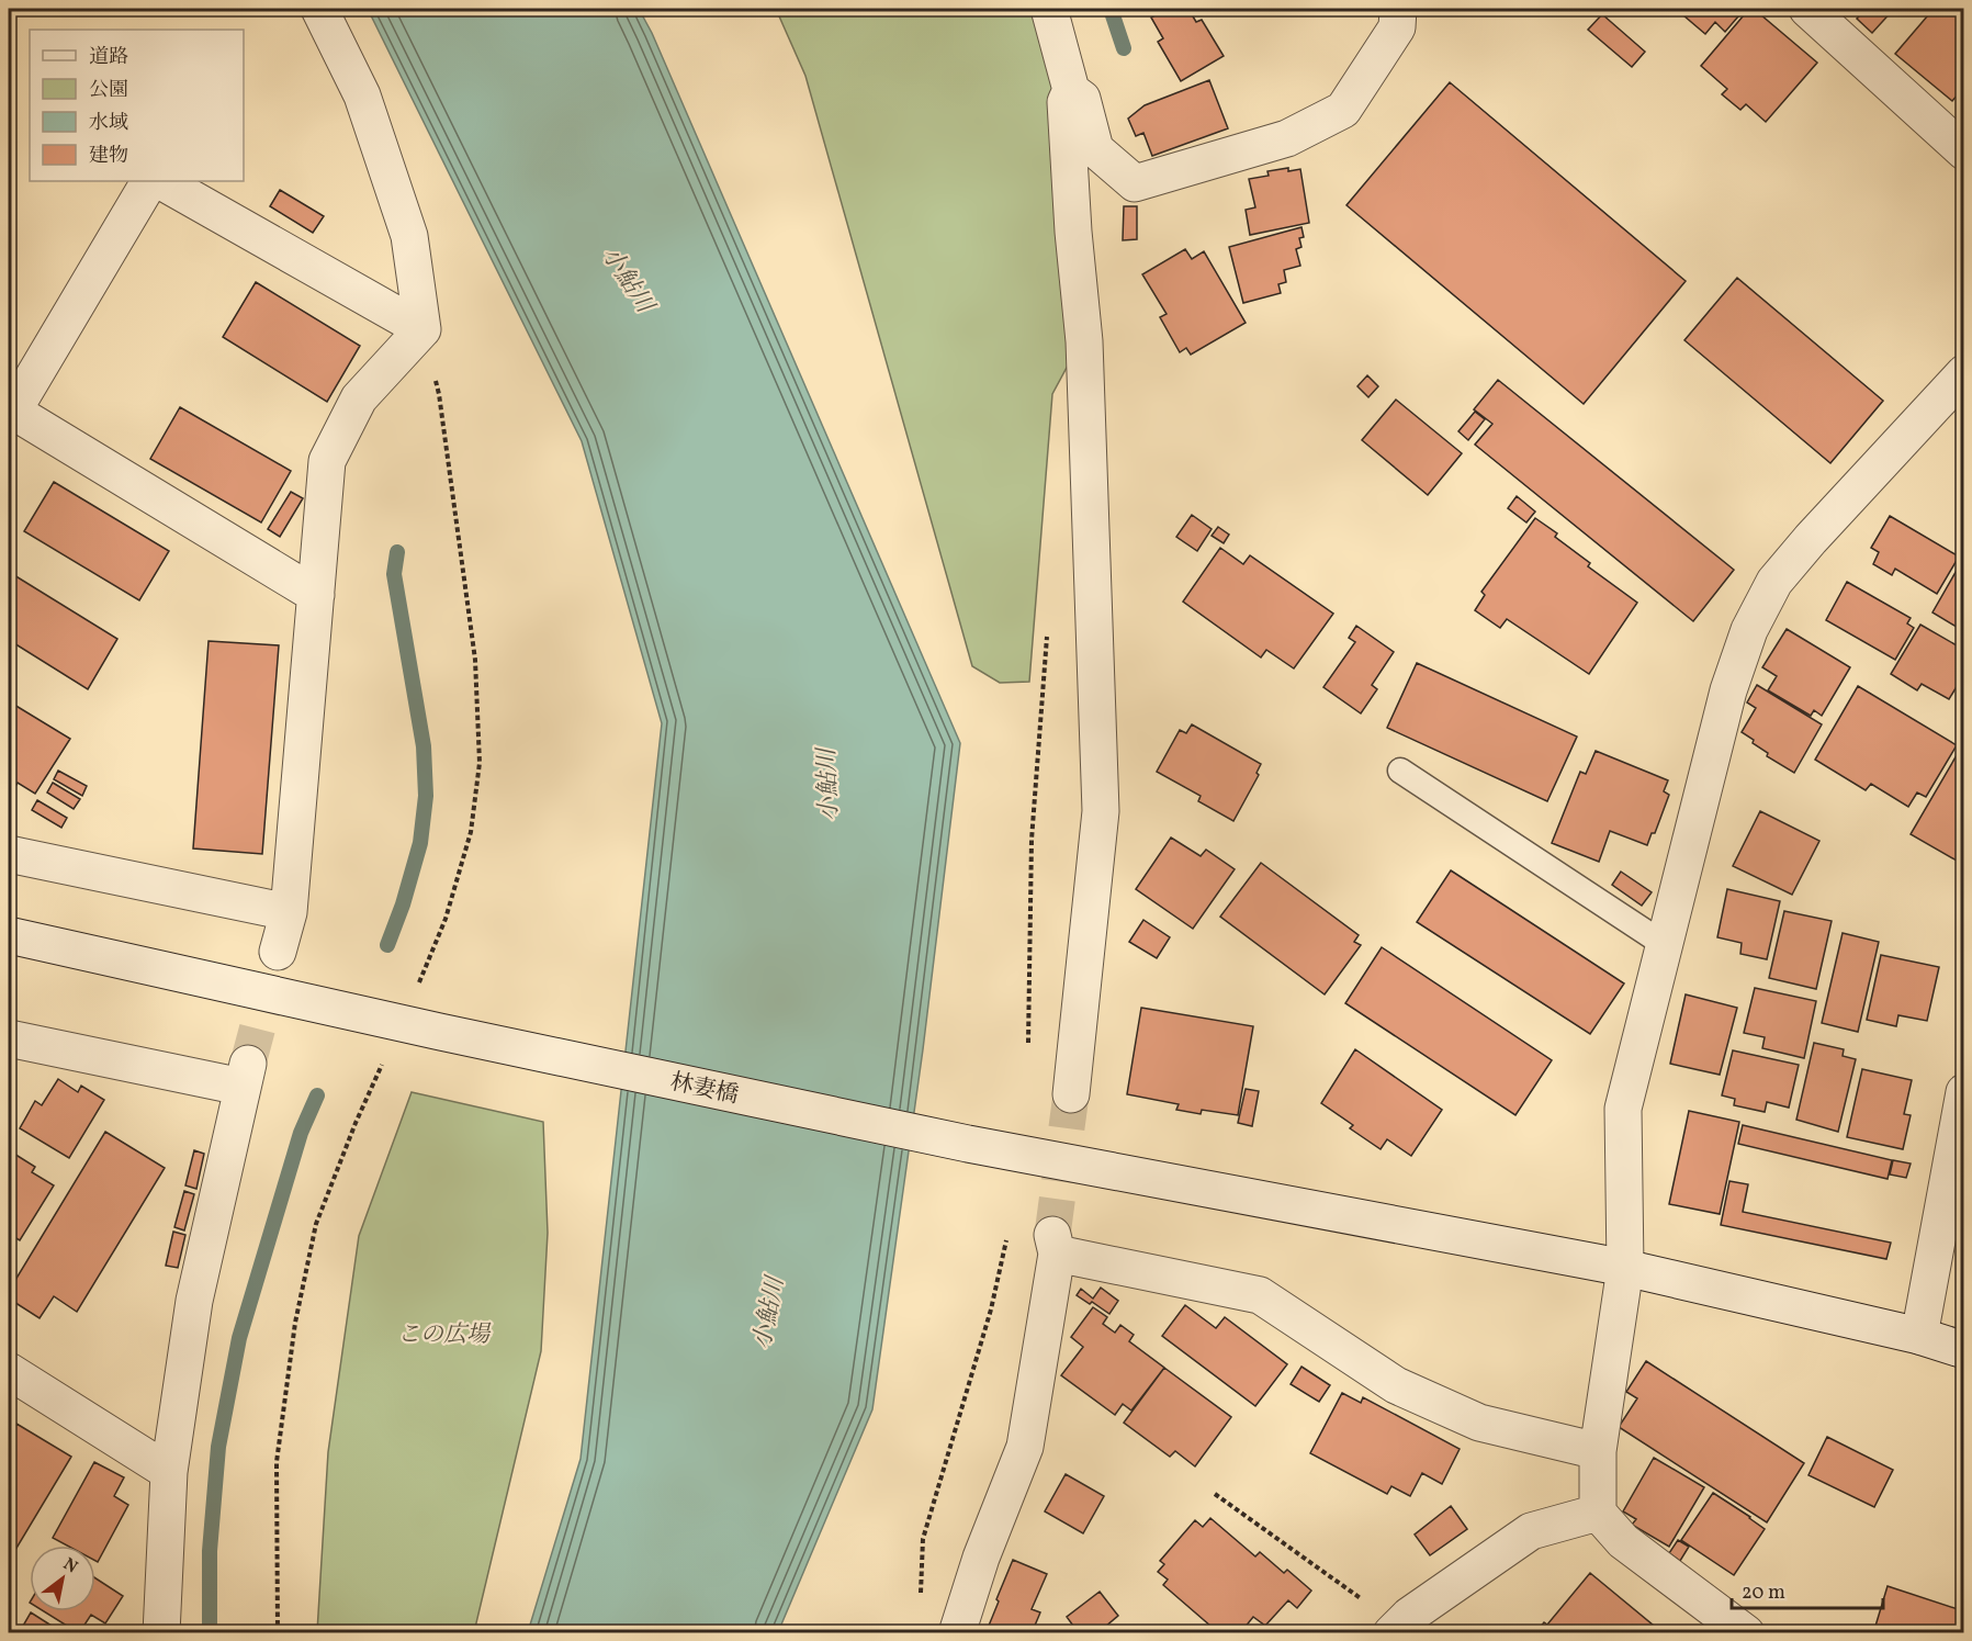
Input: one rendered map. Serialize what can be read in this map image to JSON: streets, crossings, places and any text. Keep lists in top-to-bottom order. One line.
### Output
{"streets":{"street":["林妻橋"]},"water":["小鮎川"],"parks":["この広場"],"legend":["道路","公園","水域","建物"],"scale_bar":"20 m","north":"top right"}
